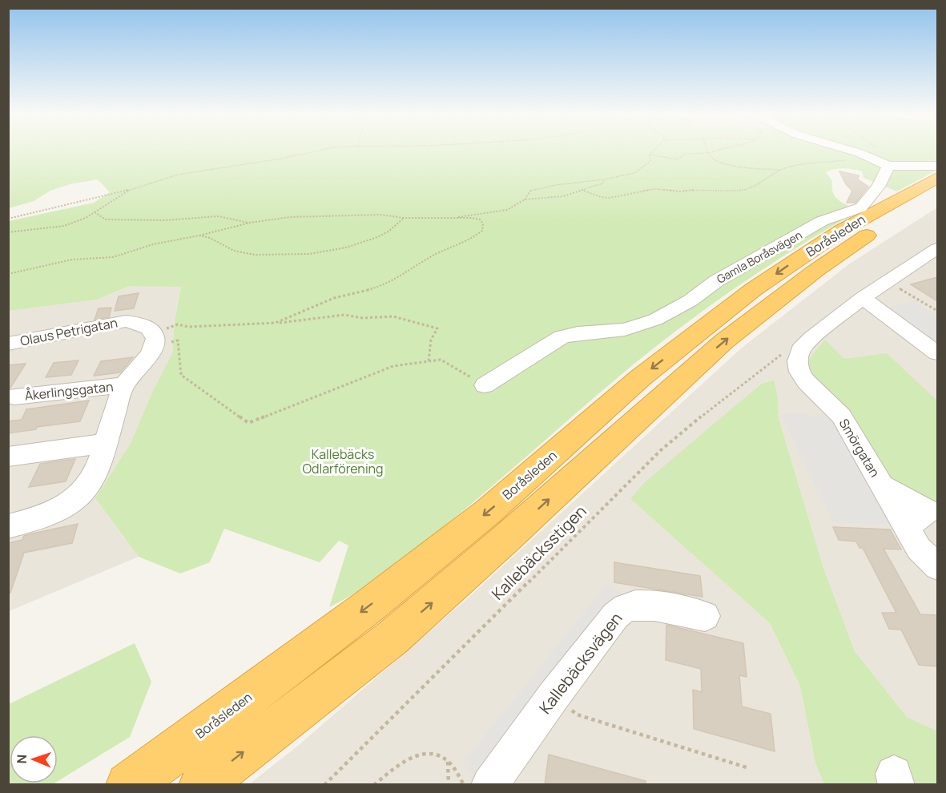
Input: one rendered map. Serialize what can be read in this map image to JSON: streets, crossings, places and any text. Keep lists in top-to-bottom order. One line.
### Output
{"streets":{"highway":["Boråsleden"],"street":["Gamla Boråsvägen","Olaus Petrigatan","Åkerlingsgatan","Smörgatan","Kallebäcksvägen"],"path":["Kallebäcksstigen"]},"parks":["Kallebäcks Odlarförening"],"north":"left"}
